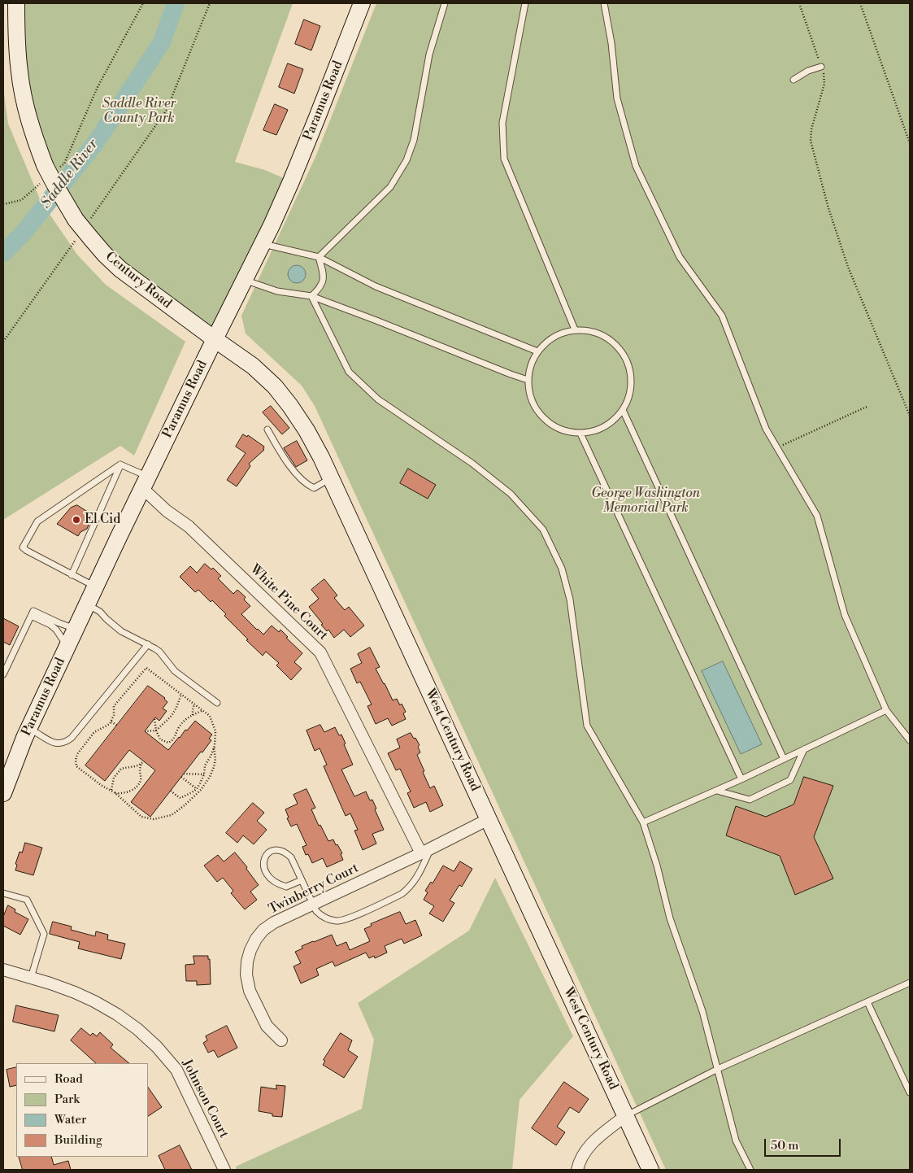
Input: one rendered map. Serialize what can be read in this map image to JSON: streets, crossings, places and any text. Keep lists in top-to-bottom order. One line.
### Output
{"streets":{"main road":["Paramus Road","Century Road","West Century Road"],"street":["White Pine Court","Twinberry Court","Johnson Court"]},"crossings":[["Paramus Road","Century Road"],["Paramus Road","White Pine Court"],["Paramus Road","West Century Road"],["Century Road","West Century Road"],["White Pine Court","Twinberry Court"],["West Century Road","Twinberry Court"]],"water":["Saddle River"],"parks":["Saddle River County Park","George Washington Memorial Park"],"places":["El Cid"],"legend":["Road","Park","Water","Building"],"scale_bar":"50 m"}
